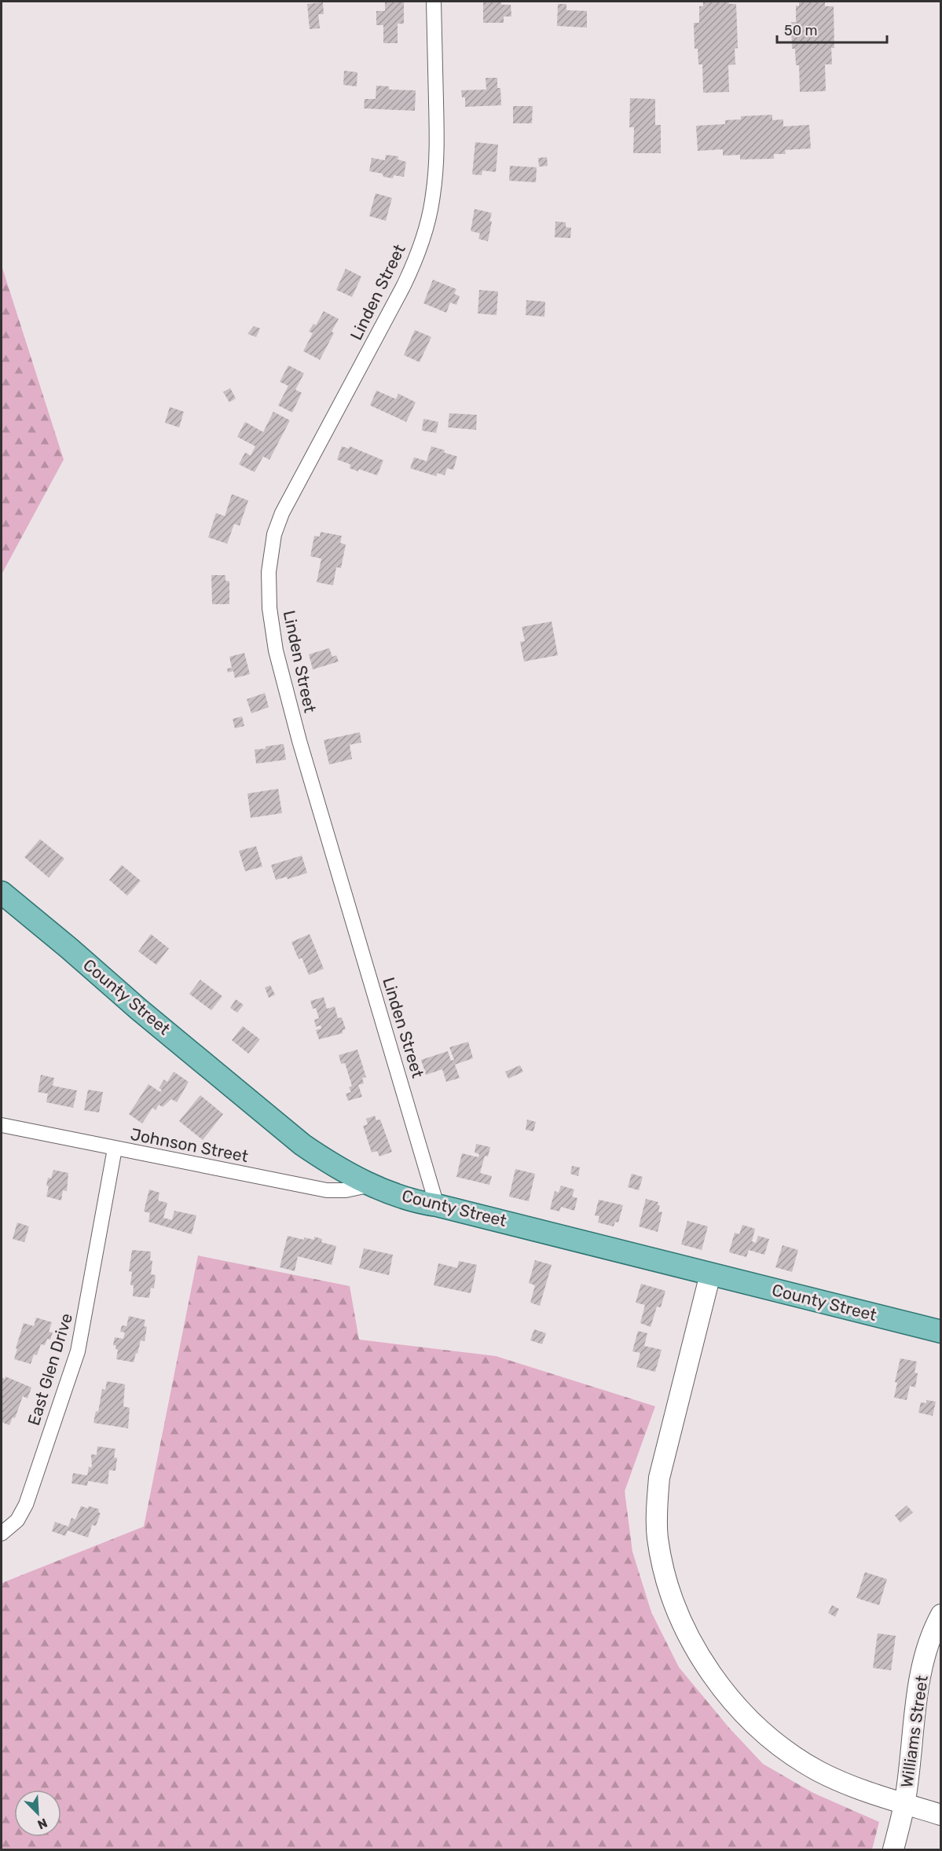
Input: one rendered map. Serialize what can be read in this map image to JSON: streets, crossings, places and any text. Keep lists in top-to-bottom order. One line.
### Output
{"streets":{"main road":["County Street"],"street":["Linden Street","Johnson Street","East Glen Drive","Williams Street"]},"crossings":[["Linden Street","County Street"],["County Street","Johnson Street"],["Johnson Street","East Glen Drive"]],"scale_bar":"50 m","north":"bottom right"}
